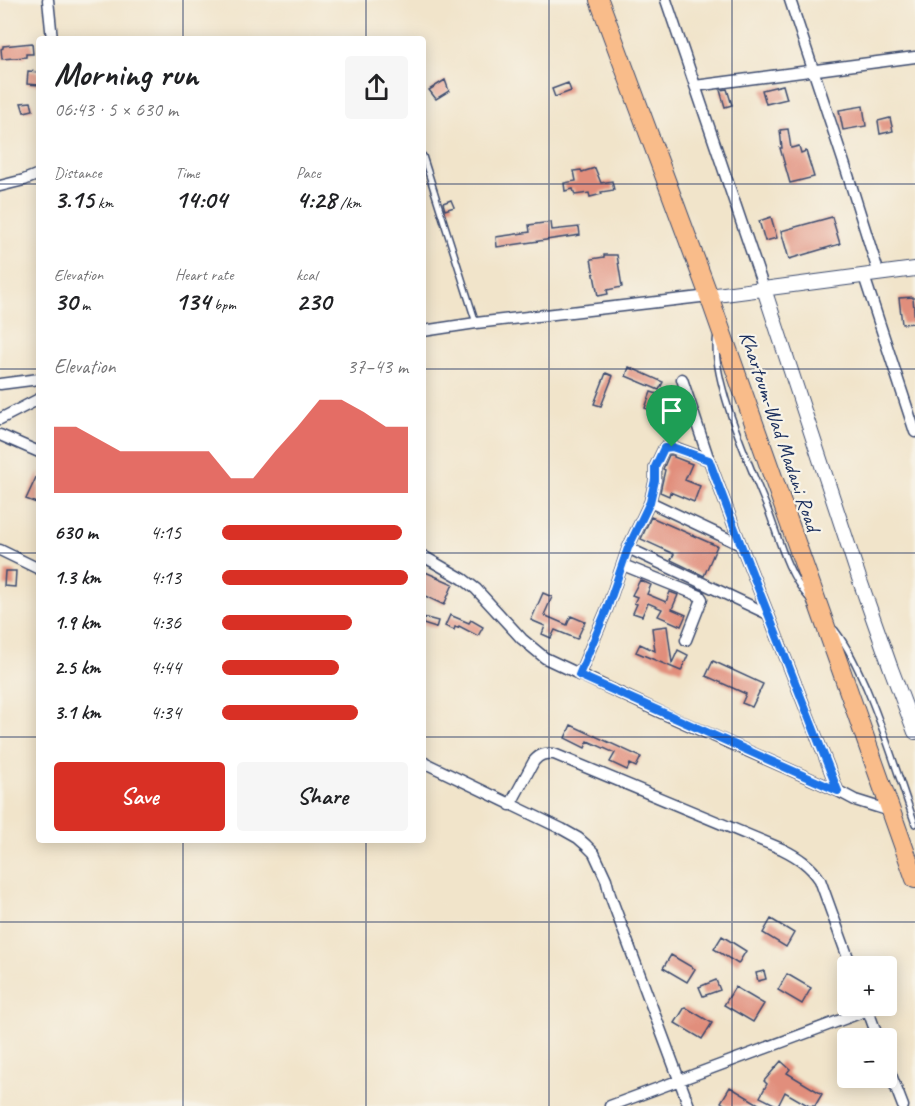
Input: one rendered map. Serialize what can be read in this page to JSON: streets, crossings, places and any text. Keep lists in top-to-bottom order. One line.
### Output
{"streets":{"highway":["Khartoum-Wad Madani Road"]},"page":{"heading":["Morning run","06:43 · 5 × 630 m"],"stats":[["Distance","3.15 km"],["Time","14:04"],["Pace","4:28 /km"],["Elevation","30 m"],["Heart rate","134 bpm"],["kcal","230"]],"chart":["Elevation","37–43 m"],"list":[{"name":"630 m","note":"4:15"},{"name":"1.3 km","note":"4:13"},{"name":"1.9 km","note":"4:36"},{"name":"2.5 km","note":"4:44"},{"name":"3.1 km","note":"4:34"}],"buttons":["Save","Share"],"map_buttons":["+","−"]}}
